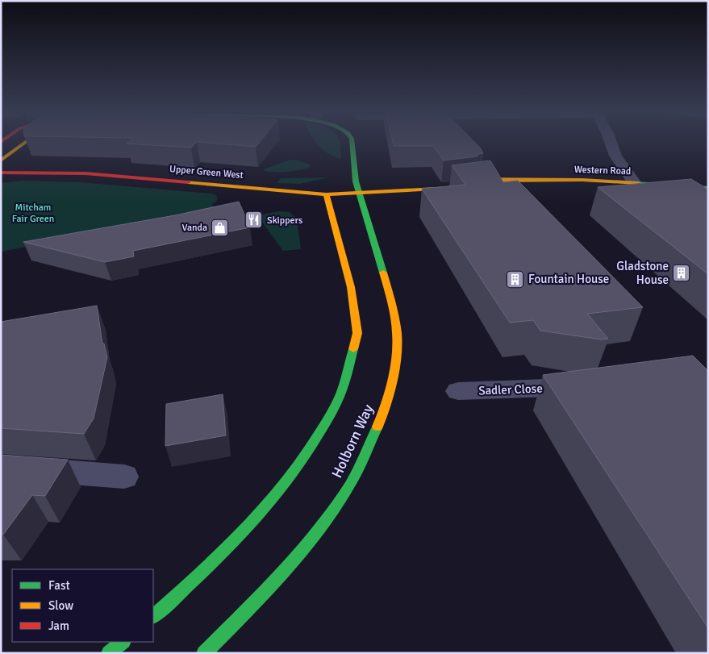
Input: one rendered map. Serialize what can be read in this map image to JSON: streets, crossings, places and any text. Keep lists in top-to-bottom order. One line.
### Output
{"streets":{"main road":["Western Road","Upper Green West","Holborn Way"],"street":["Sadler Close"]},"crossings":[["Western Road","Upper Green West"],["Western Road","Holborn Way"],["Upper Green West","Holborn Way"]],"parks":["Mitcham Fair Green"],"places":{"restaurant":["Skippers"],"shop":["Vanda"],"building":["Gladstone House","Fountain House"]},"legend":["Fast","Slow","Jam"]}
